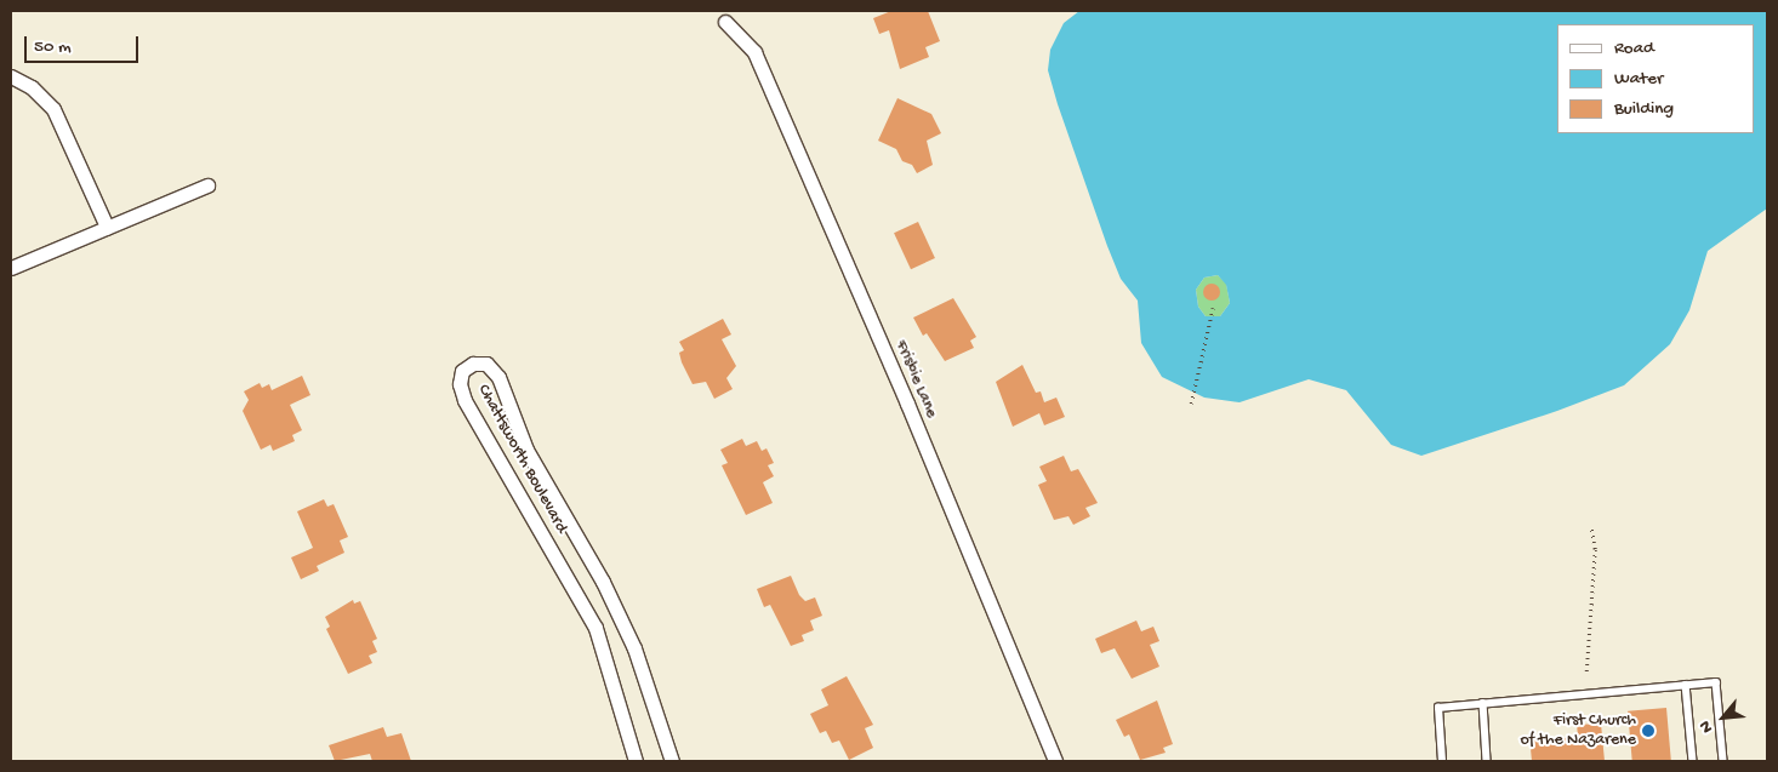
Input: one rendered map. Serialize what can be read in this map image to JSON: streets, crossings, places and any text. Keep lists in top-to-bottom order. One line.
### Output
{"streets":{"street":["Frisbie Lane","Chattsworth Boulevard"]},"places":["First Church of the Nazarene"],"legend":["Road","Water","Building"],"scale_bar":"50 m","north":"bottom left"}
